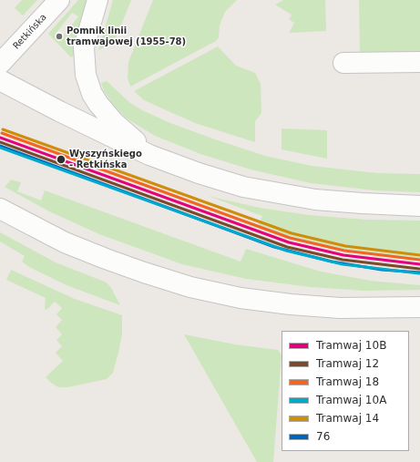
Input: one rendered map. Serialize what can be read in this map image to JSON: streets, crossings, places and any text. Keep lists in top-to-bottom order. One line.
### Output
{"streets":{"street":["Retkińska"]},"places":["Pomnik linii tramwajowej (1955-78)","Wyszyńskiego - Retkińska"],"lines":["tram line 14","tram line 18","tram line 10B","tram line 12","transit line 76","tram line 10A"],"legend":["Tramwaj 10B","Tramwaj 12","Tramwaj 18","Tramwaj 10A","Tramwaj 14","76"]}
